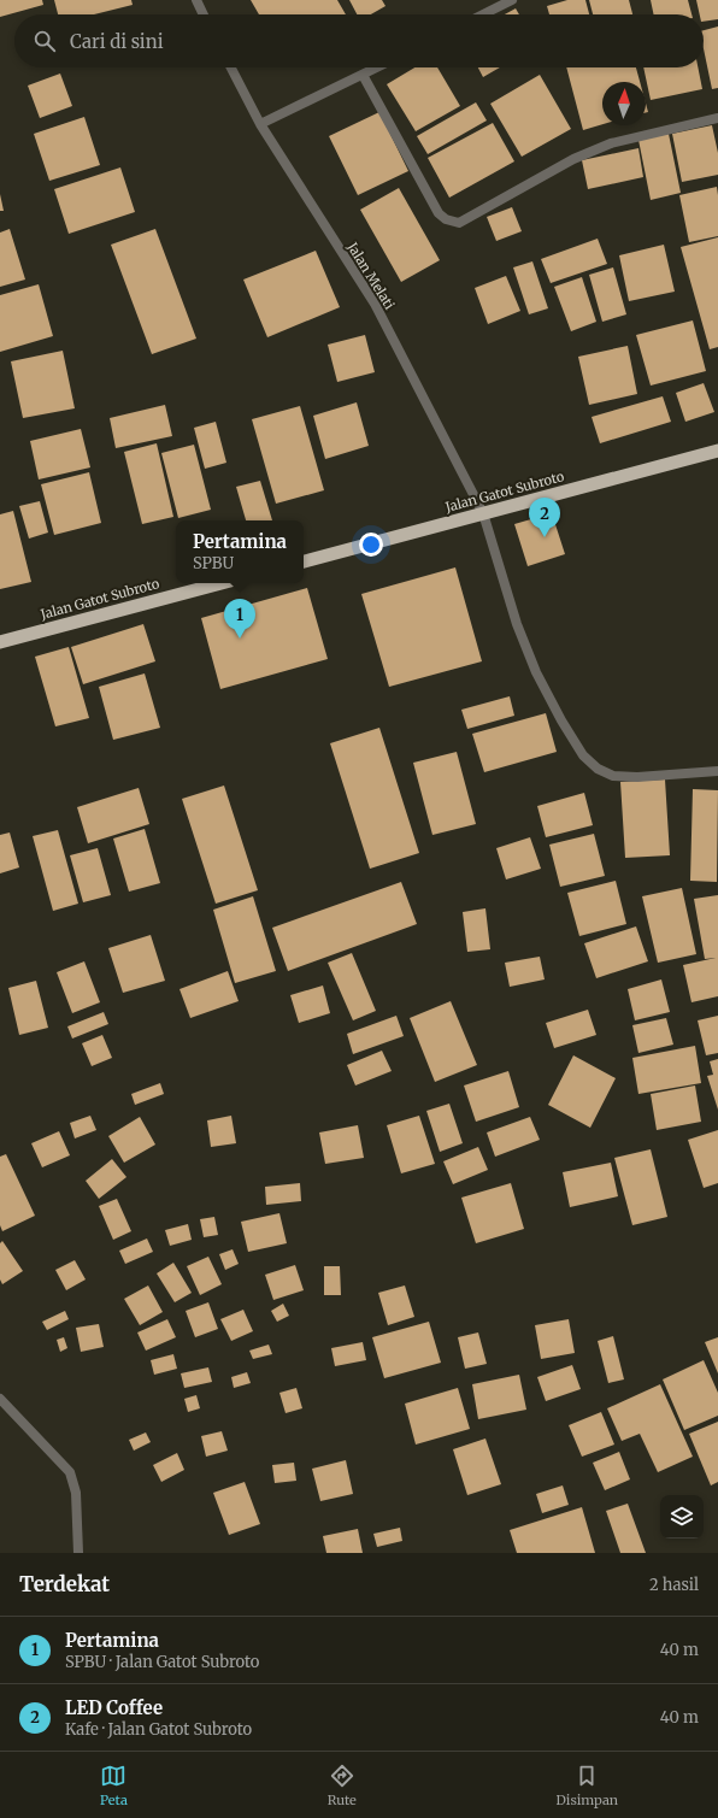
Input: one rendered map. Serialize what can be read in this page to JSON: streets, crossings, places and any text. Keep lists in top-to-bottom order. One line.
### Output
{"streets":{"highway":["Jalan Gatot Subroto"],"street":["Jalan Melati"]},"crossings":[["Jalan Melati","Jalan Gatot Subroto"]],"north":"top","page":{"search":"Cari di sini","pins":["2","1"],"popup":["Pertamina","SPBU"],"heading":["Terdekat","2 hasil"],"list":[{"mark":"1","name":"Pertamina","note":"SPBU · Jalan Gatot Subroto","value":"40 m"},{"mark":"2","name":"LED Coffee","note":"Kafe · Jalan Gatot Subroto","value":"40 m"}],"nav":["Peta","Rute","Disimpan"]}}
